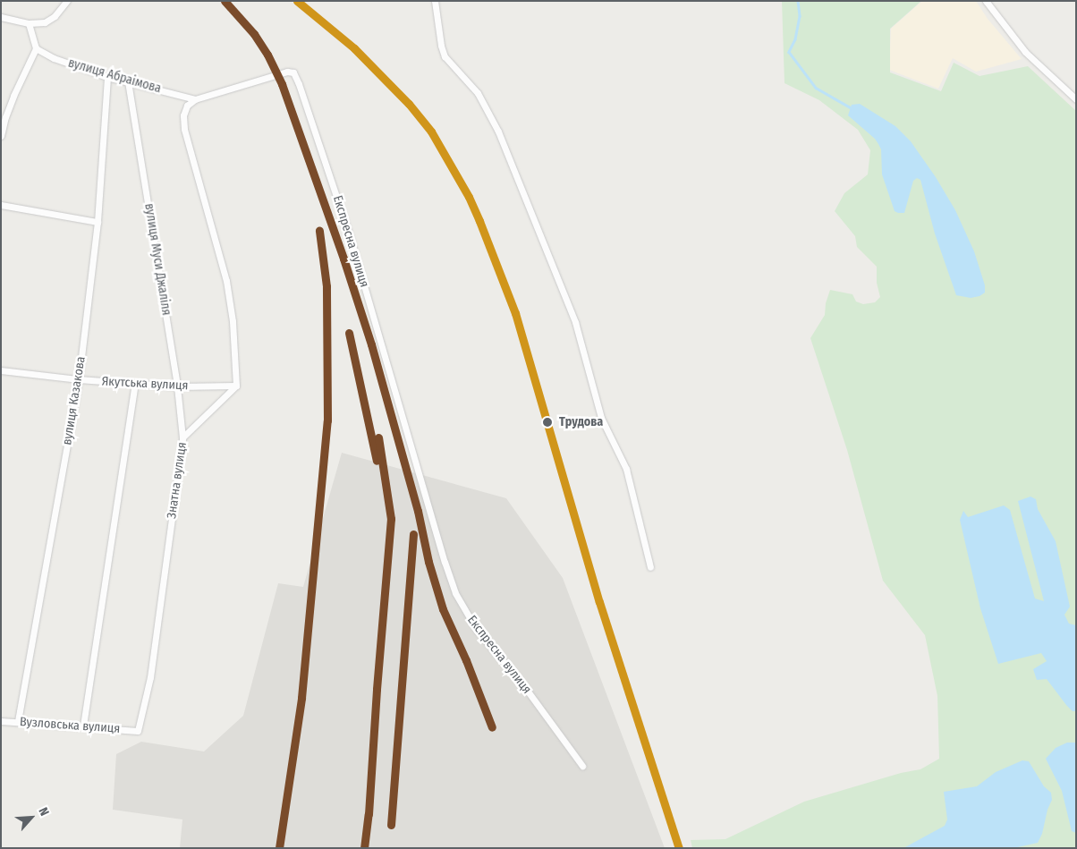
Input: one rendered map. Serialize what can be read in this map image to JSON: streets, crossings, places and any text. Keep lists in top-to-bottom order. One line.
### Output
{"streets":{"street":["вулиця Абраімова","Експресна вулиця","вулиця Муси Джаліля","Якутська вулиця","вулиця Казакова","Знатна вулиця","Вузловська вулиця"]},"crossings":[["вулиця Абраімова","Експресна вулиця"],["вулиця Абраімова","вулиця Муси Джаліля"],["вулиця Абраімова","вулиця Казакова"],["вулиця Муси Джаліля","Якутська вулиця"],["вулиця Муси Джаліля","Знатна вулиця"],["Якутська вулиця","вулиця Казакова"],["Якутська вулиця","Знатна вулиця"],["вулиця Казакова","Вузловська вулиця"],["Знатна вулиця","Вузловська вулиця"]],"places":["Трудова"],"north":"top right"}
